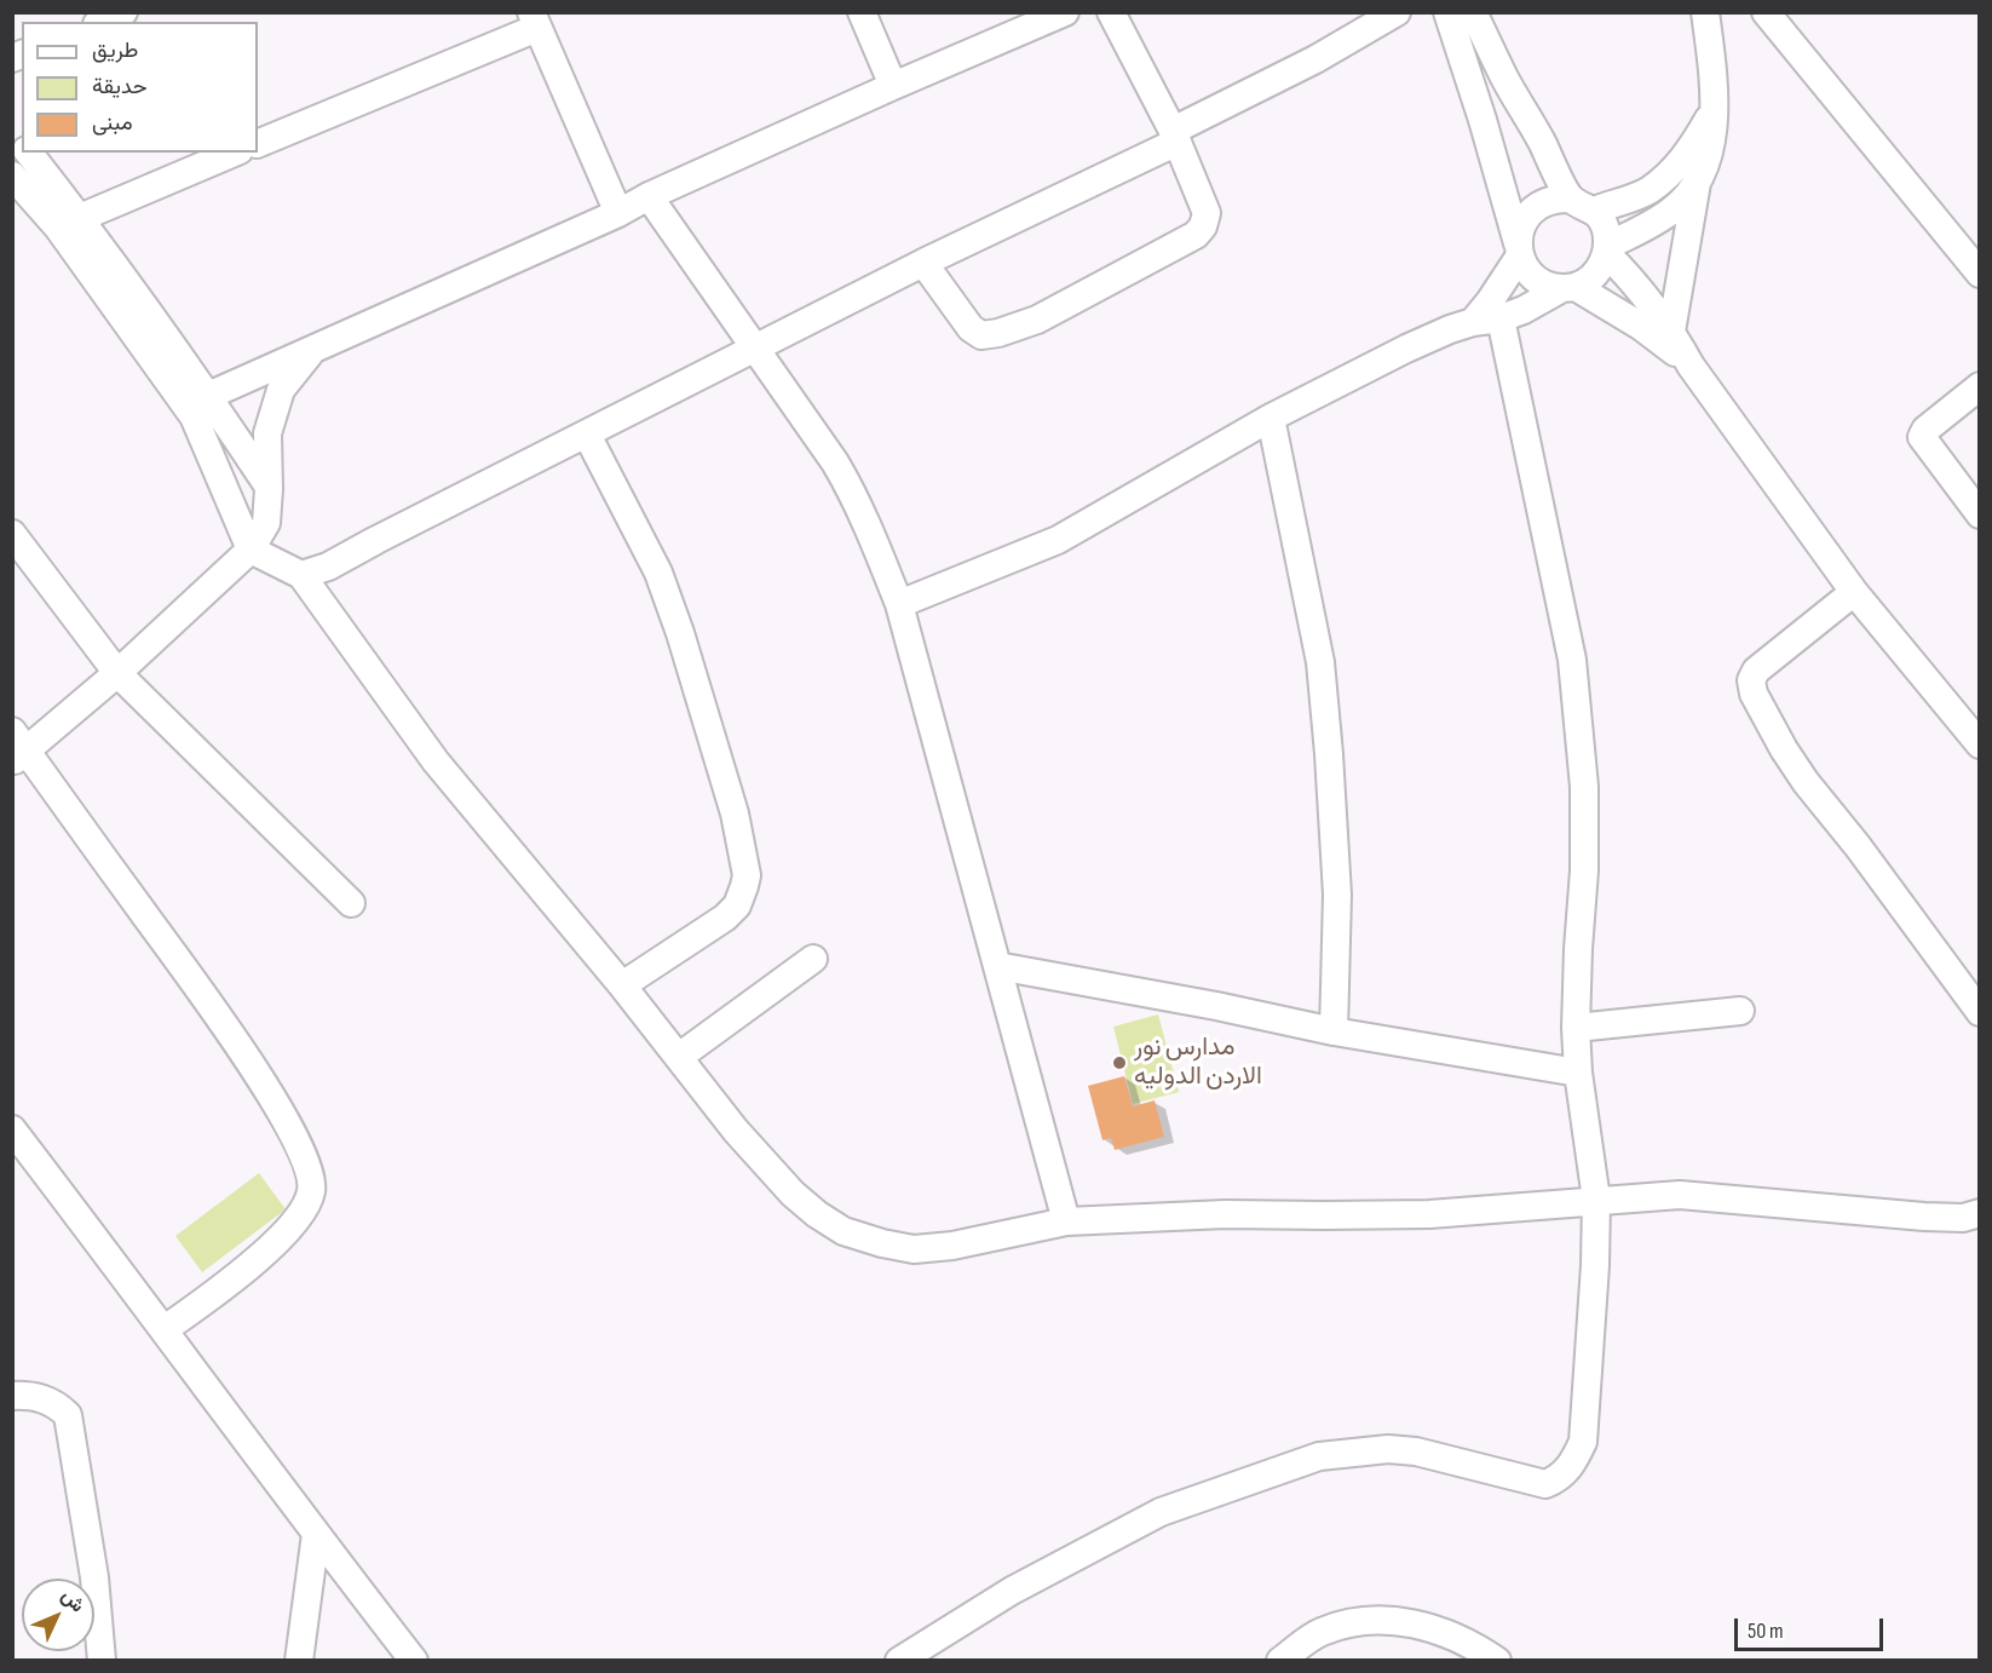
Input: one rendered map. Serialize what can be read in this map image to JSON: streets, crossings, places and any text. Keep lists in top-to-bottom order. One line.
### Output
{"places":["مدارس نور الاردن الدوليه"],"legend":["طريق","حديقة","مبنى"],"scale_bar":"50 m","north":"top right"}
